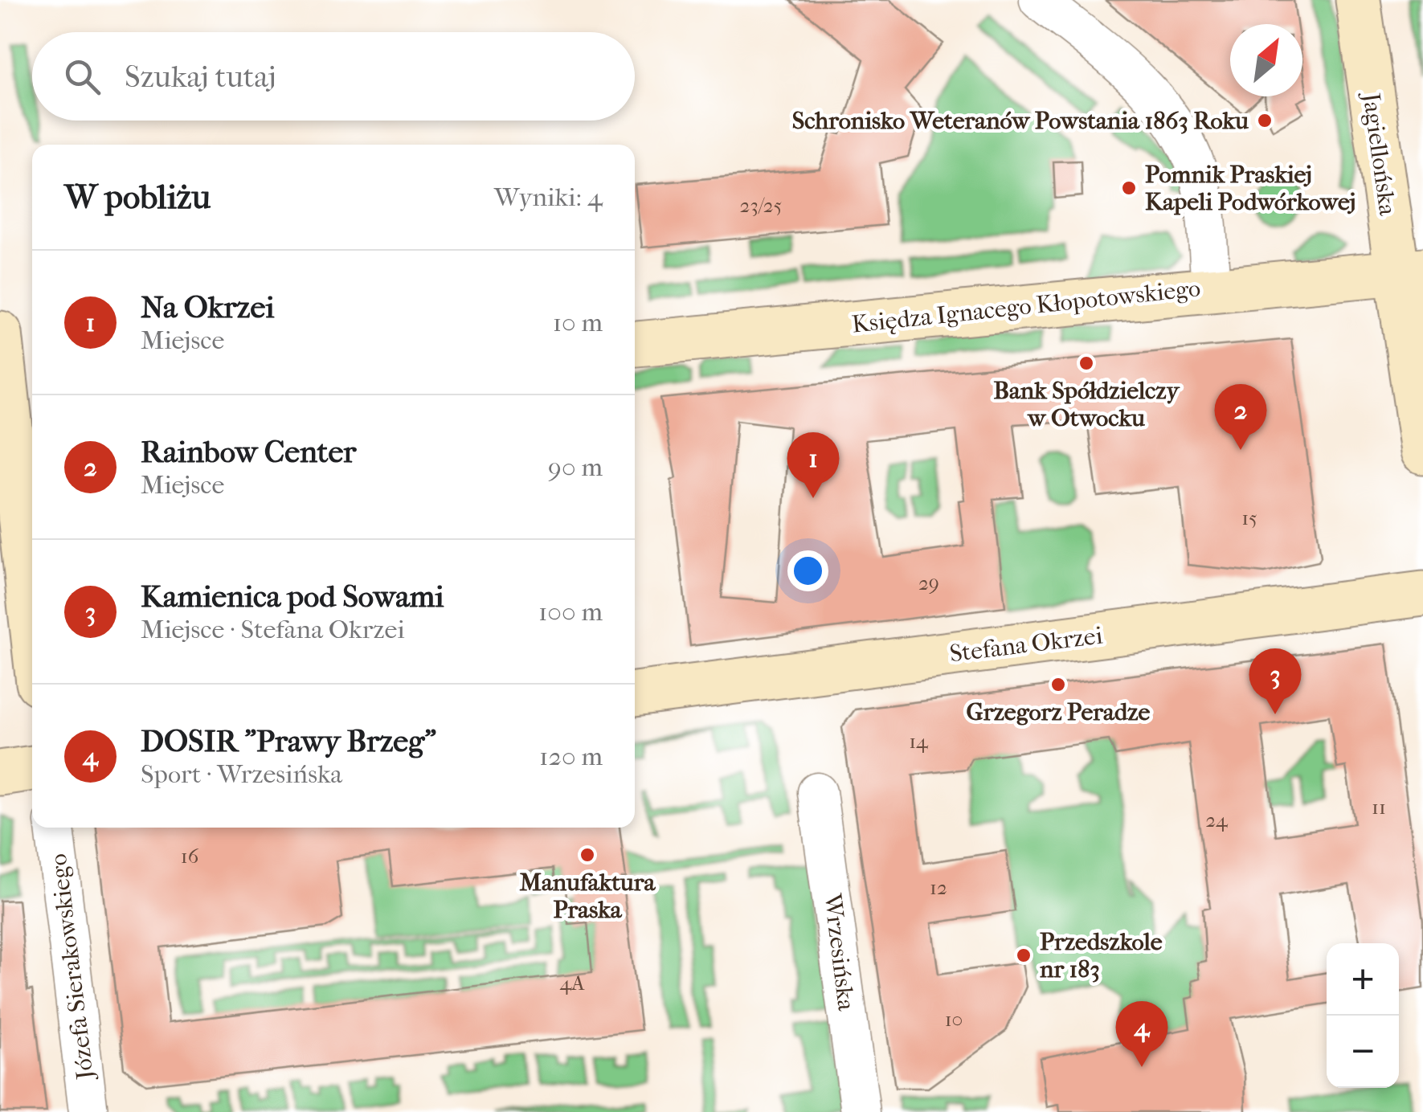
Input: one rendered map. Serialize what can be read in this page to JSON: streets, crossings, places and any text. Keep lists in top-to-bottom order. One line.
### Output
{"streets":{"street":["Jagiellońska","Księdza Ignacego Kłopotowskiego","Stefana Okrzei","Wrzesińska","Józefa Sierakowskiego"]},"crossings":[["Jagiellońska","Księdza Ignacego Kłopotowskiego"]],"places":["Schronisko Weteranów Powstania 1863 Roku","Pomnik Praskiej Kapeli Podwórkowej","Bank Spółdzielczy w Otwocku","Grzegorz Peradze","Manufaktura Praska","Przedszkole nr 183"],"house_numbers":["23/25","15","29","14","11","24","16","12","4A","10"],"north":"top right","page":{"search":"Szukaj tutaj","heading":["W pobliżu","Wyniki: 4"],"list":[{"mark":"1","name":"Na Okrzei","note":"Miejsce","value":"10 m"},{"mark":"2","name":"Rainbow Center","note":"Miejsce","value":"90 m"},{"mark":"3","name":"Kamienica pod Sowami","note":"Miejsce · Stefana Okrzei","value":"100 m"},{"mark":"4","name":"DOSIR \"Prawy Brzeg\"","note":"Sport · Wrzesińska","value":"120 m"}],"pins":["2","1","3","4"],"map_buttons":["+","−"]}}
